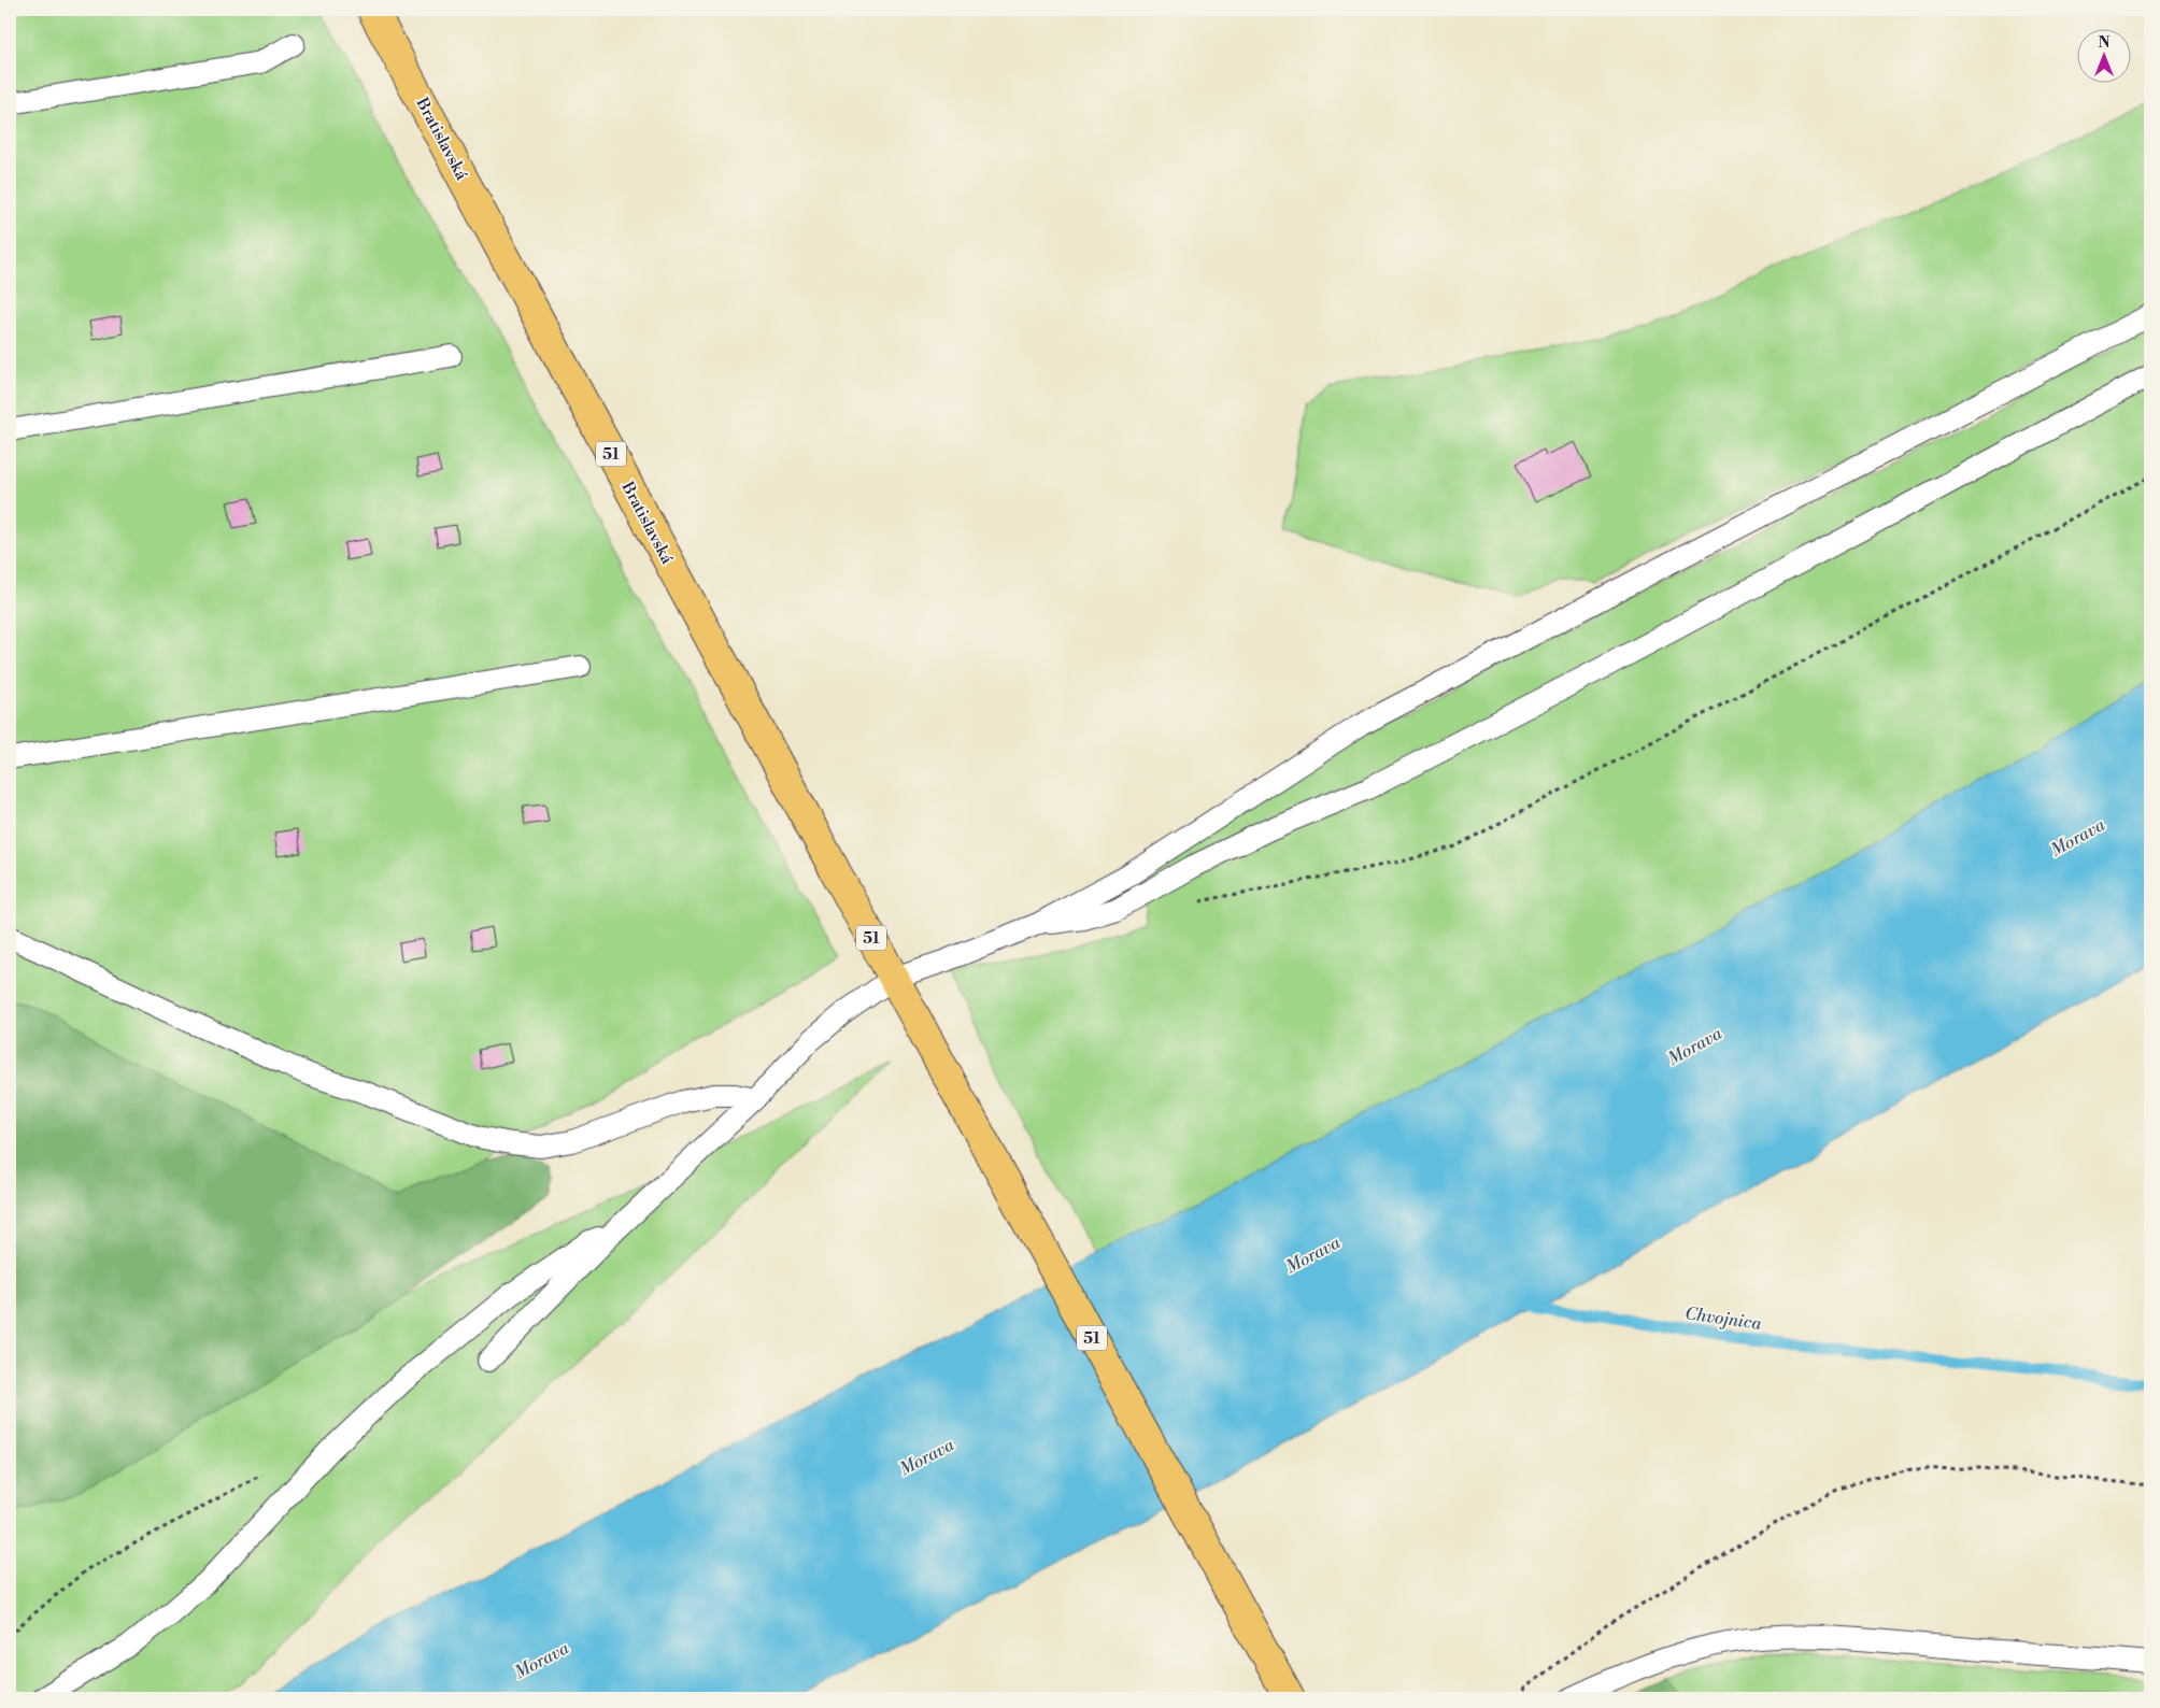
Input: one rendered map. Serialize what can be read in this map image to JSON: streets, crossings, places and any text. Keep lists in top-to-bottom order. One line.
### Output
{"streets":{"main road":["Bratislavská","51"]},"crossings":[["Bratislavská","51"]],"water":["Morava","Chvojnica"],"north":"top"}
